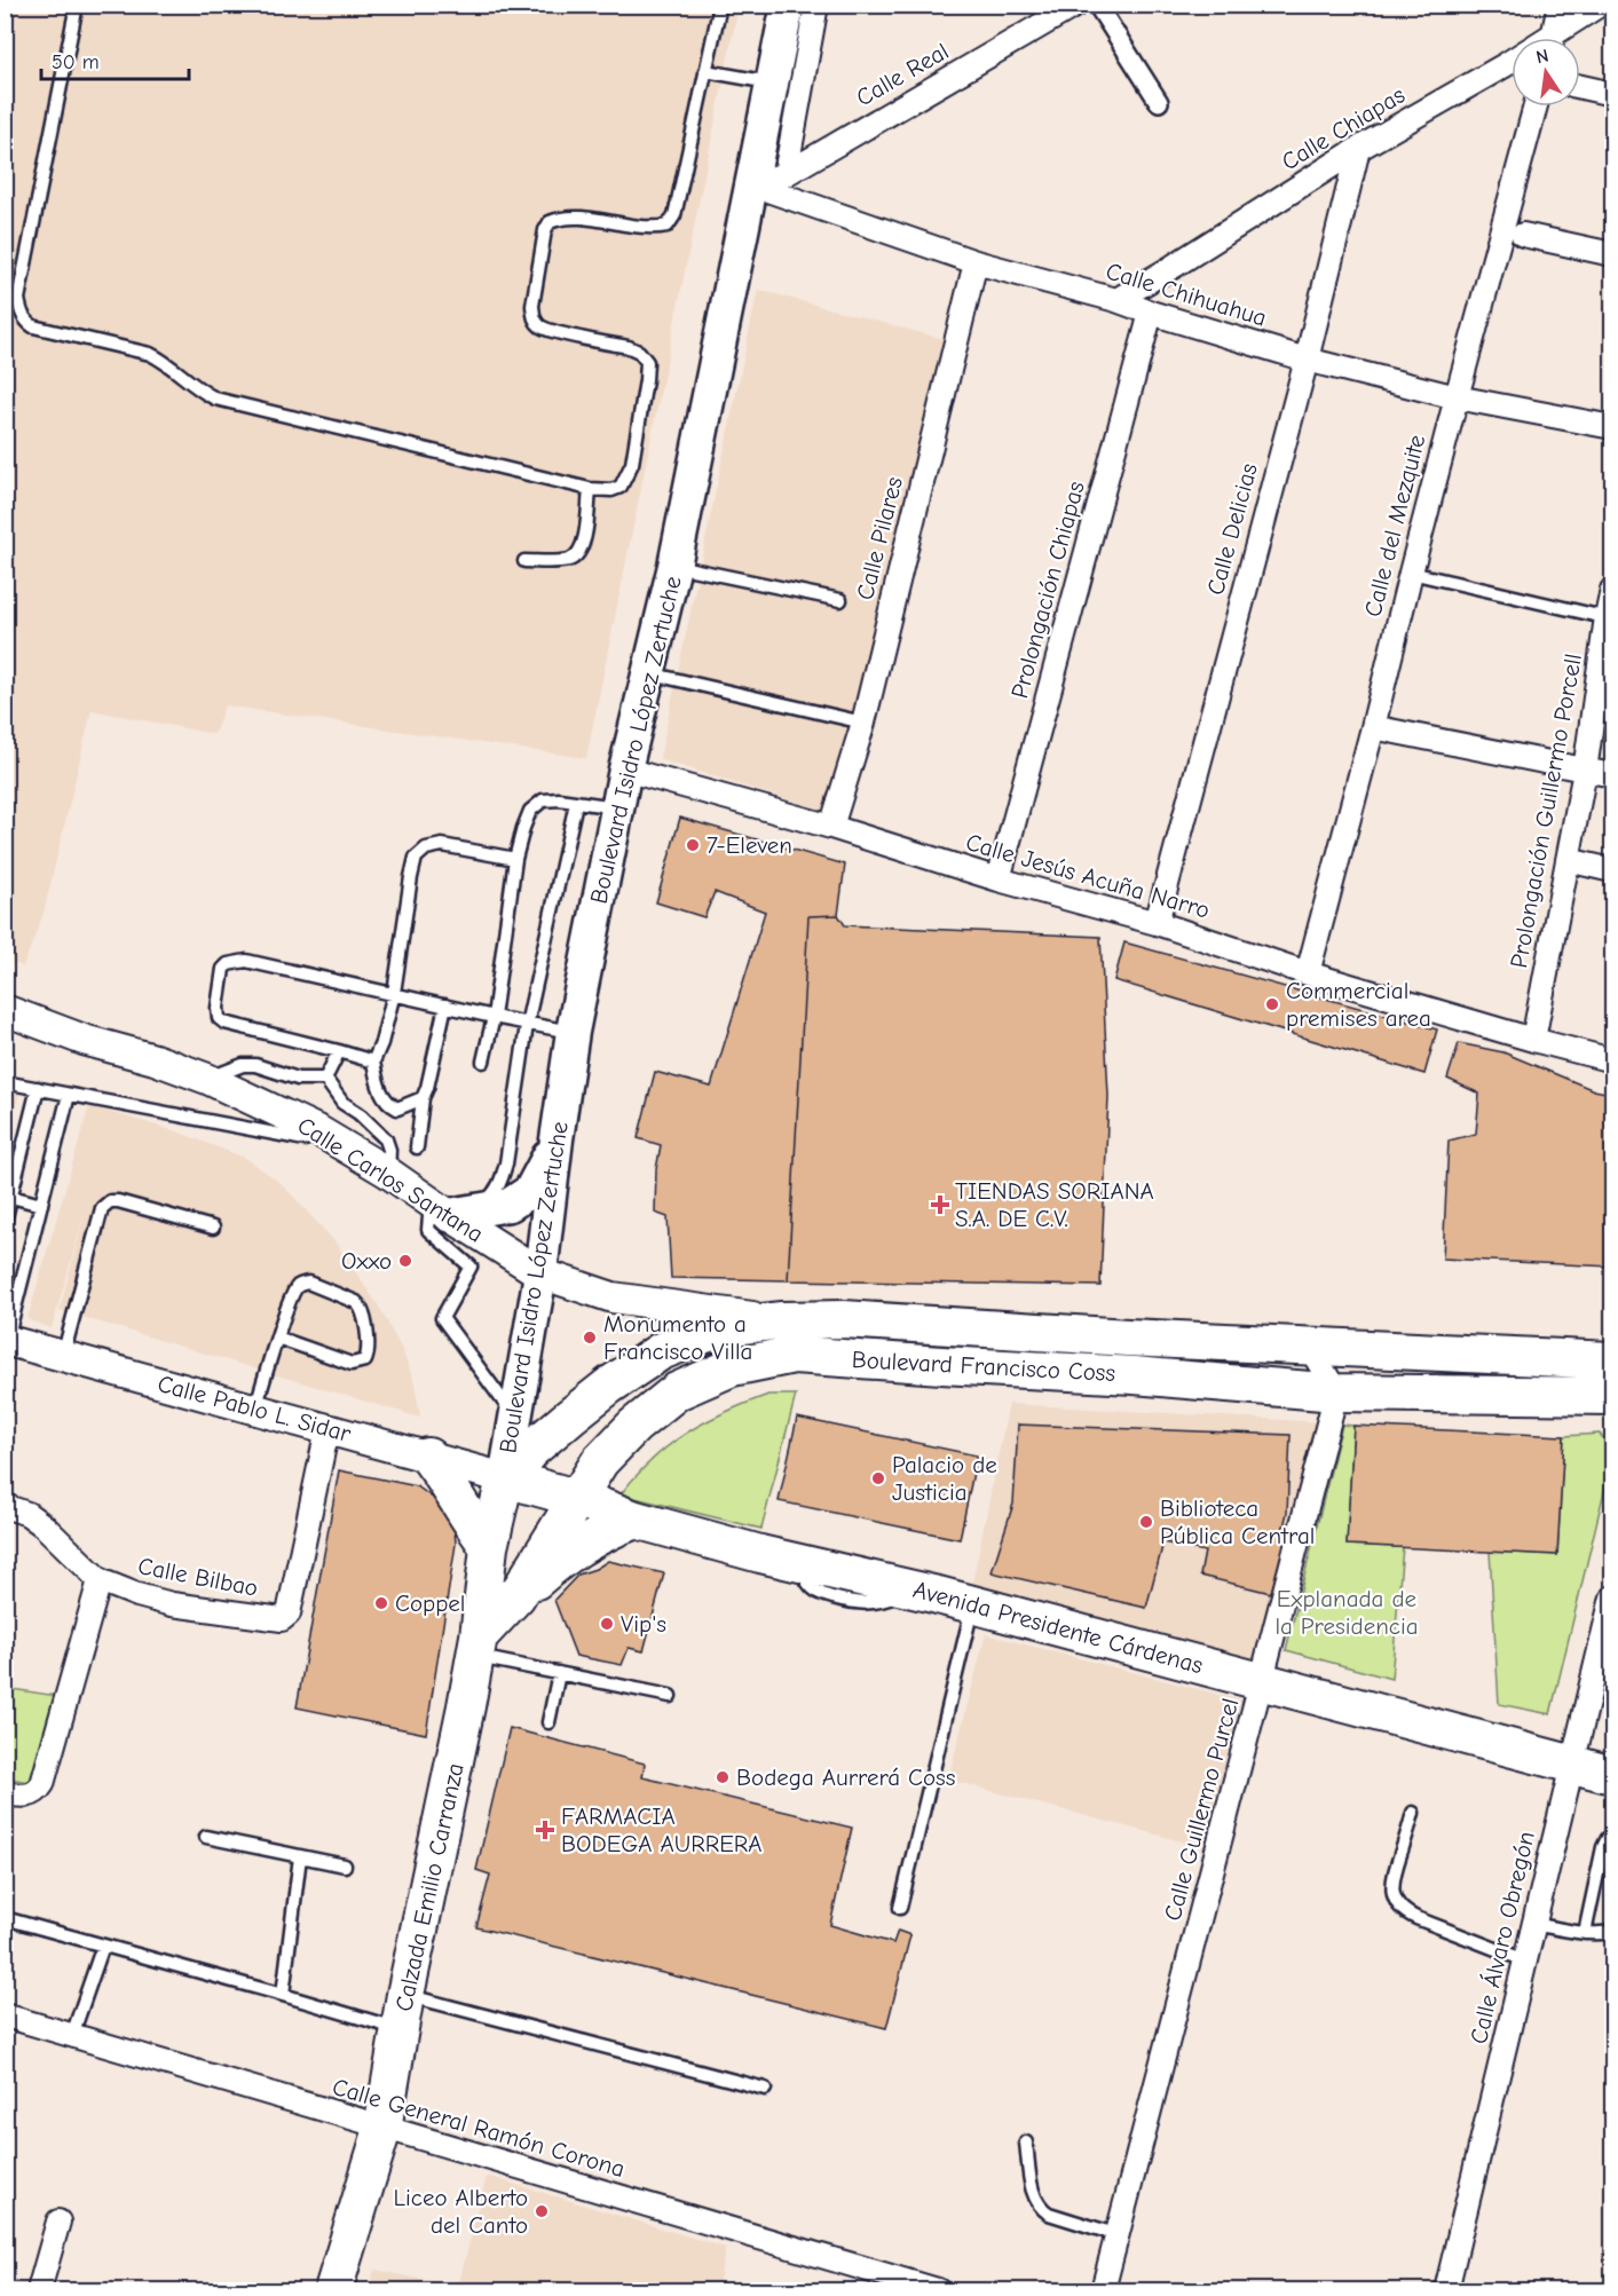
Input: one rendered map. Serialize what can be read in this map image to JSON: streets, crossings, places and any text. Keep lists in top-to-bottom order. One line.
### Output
{"streets":{"main road":["Boulevard Isidro López Zertuche","Boulevard Francisco Coss","Avenida Presidente Cárdenas","Calzada Emilio Carranza"],"street":["Calle Real","Calle Chiapas","Calle Chihuahua","Calle del Mezquite","Calle Delicias","Calle Pilares","Prolongación Chiapas","Prolongación Guillermo Porcell","Calle Jesús Acuña Narro","Calle Carlos Santana","Calle Pablo L. Sidar","Calle Bilbao","Calle Guillermo Purcel","Calle Álvaro Obregón","Calle General Ramón Corona"]},"crossings":[["Calle Real","Calle Chihuahua"],["Calle Real","Boulevard Isidro López Zertuche"],["Calle Chiapas","Calle Chihuahua"],["Calle Chiapas","Calle Delicias"],["Calle Chihuahua","Calle del Mezquite"],["Calle Chihuahua","Calle Delicias"],["Calle Chihuahua","Calle Pilares"],["Calle Chihuahua","Prolongación Chiapas"],["Calle Chihuahua","Boulevard Isidro López Zertuche"],["Calle del Mezquite","Calle Jesús Acuña Narro"],["Calle Delicias","Calle Jesús Acuña Narro"],["Calle Pilares","Calle Jesús Acuña Narro"],["Prolongación Chiapas","Calle Jesús Acuña Narro"],["Boulevard Isidro López Zertuche","Calle Jesús Acuña Narro"],["Boulevard Isidro López Zertuche","Calle Carlos Santana"],["Boulevard Isidro López Zertuche","Boulevard Francisco Coss"],["Boulevard Isidro López Zertuche","Calle Pablo L. Sidar"],["Boulevard Isidro López Zertuche","Avenida Presidente Cárdenas"],["Boulevard Isidro López Zertuche","Calzada Emilio Carranza"],["Prolongación Guillermo Porcell","Calle Jesús Acuña Narro"],["Calle Carlos Santana","Boulevard Francisco Coss"],["Boulevard Francisco Coss","Calle Pablo L. Sidar"],["Boulevard Francisco Coss","Avenida Presidente Cárdenas"],["Boulevard Francisco Coss","Calle Guillermo Purcel"],["Boulevard Francisco Coss","Calzada Emilio Carranza"],["Calle Pablo L. Sidar","Calle Bilbao"],["Calle Pablo L. Sidar","Avenida Presidente Cárdenas"],["Calle Pablo L. Sidar","Calzada Emilio Carranza"],["Avenida Presidente Cárdenas","Calle Guillermo Purcel"],["Avenida Presidente Cárdenas","Calzada Emilio Carranza"],["Avenida Presidente Cárdenas","Calle Álvaro Obregón"],["Calzada Emilio Carranza","Calle General Ramón Corona"]],"parks":["Explanada de la Presidencia"],"places":{"other":["7-Eleven","Commercial premises area","Oxxo","Monumento a Francisco Villa","Palacio de Justicia","Biblioteca Pública Central","Coppel","Vip's","Bodega Aurrerá Coss","Liceo Alberto del Canto"],"health":["TIENDAS SORIANA S.A. DE C.V.","FARMACIA BODEGA AURRERA"]},"scale_bar":"50 m","north":"top"}
